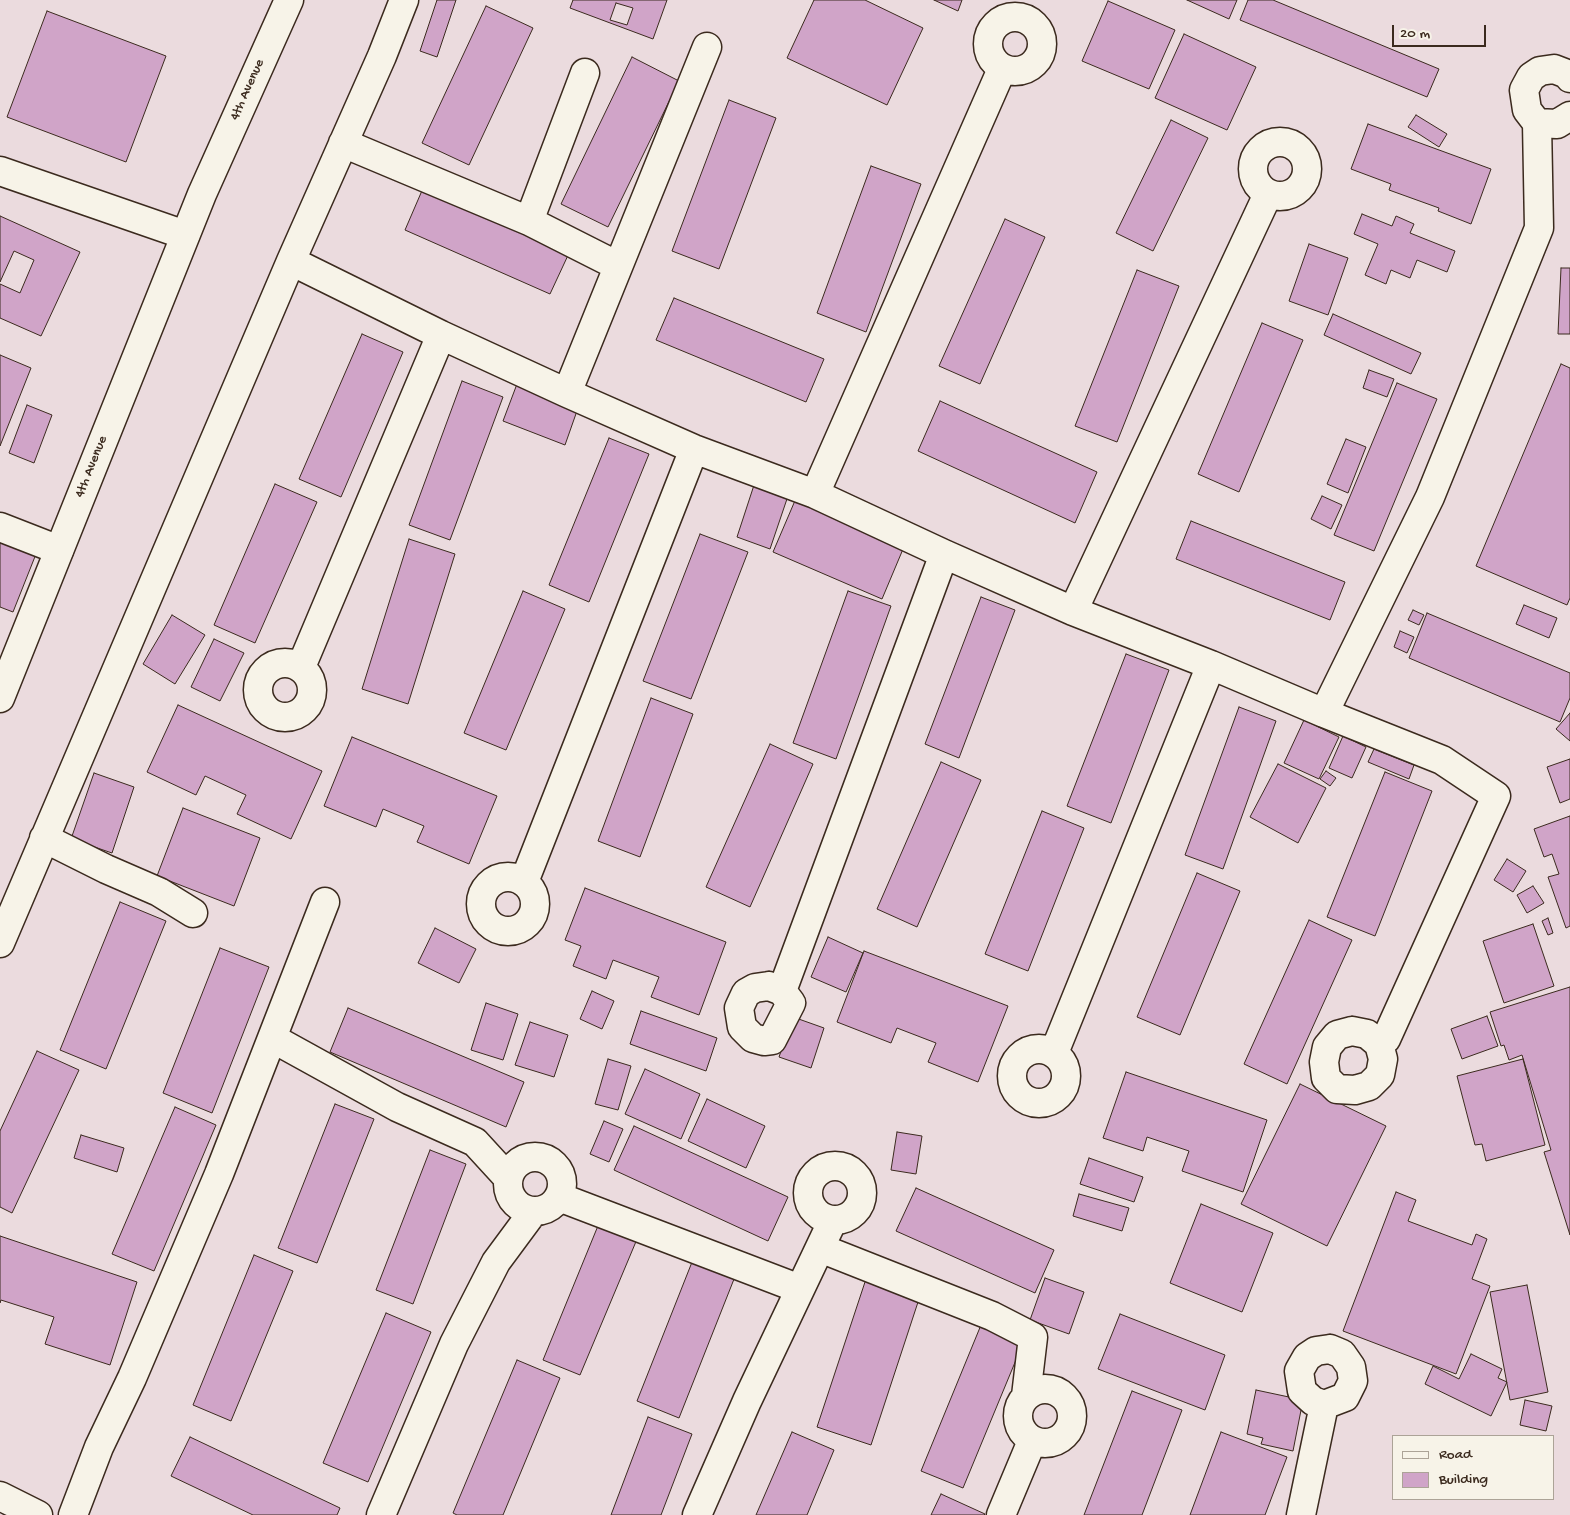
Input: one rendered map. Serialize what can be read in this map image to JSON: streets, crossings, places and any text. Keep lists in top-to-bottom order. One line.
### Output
{"streets":{"street":["4th Avenue"]},"legend":["Road","Building"],"scale_bar":"20 m"}
